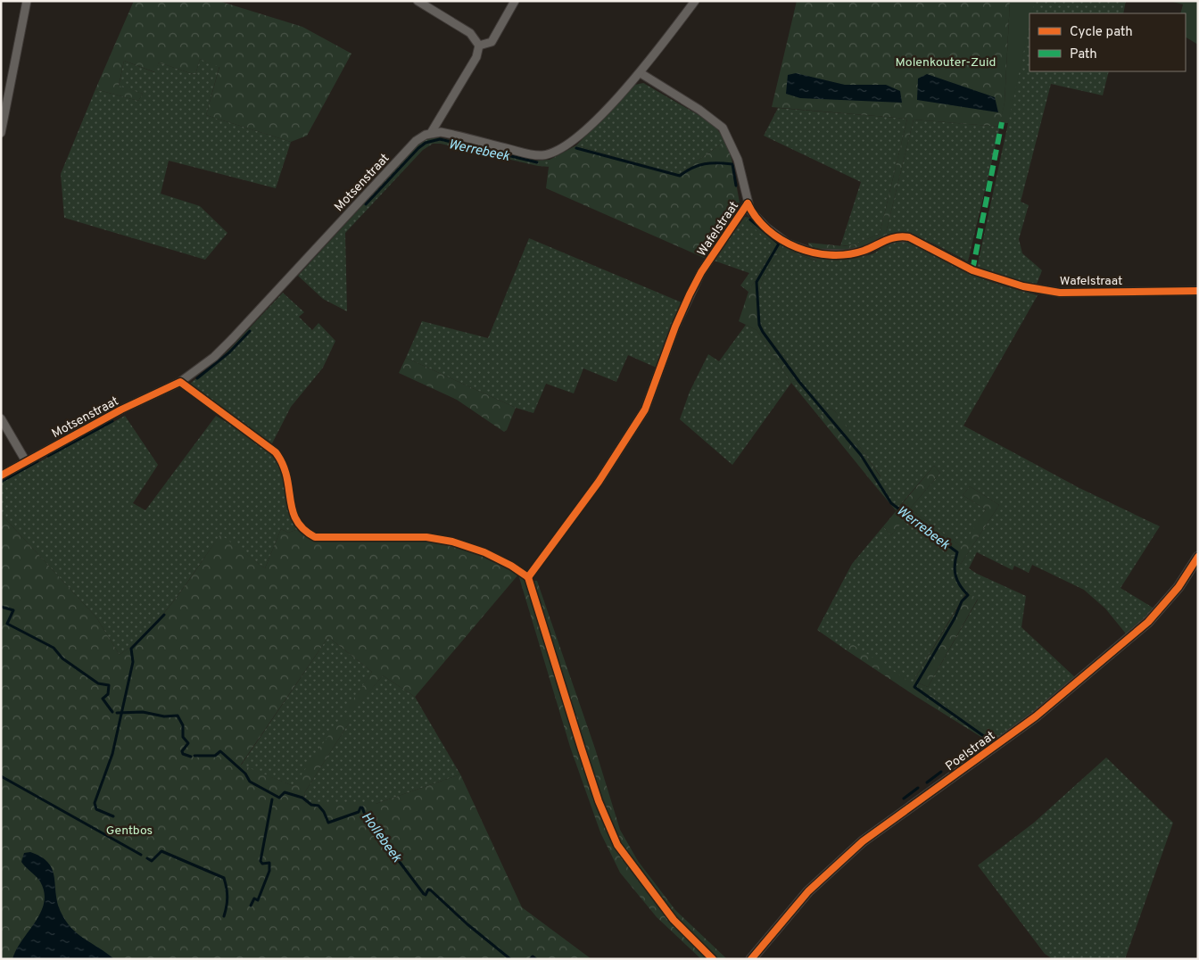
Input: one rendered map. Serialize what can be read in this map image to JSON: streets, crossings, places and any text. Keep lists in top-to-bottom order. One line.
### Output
{"streets":{"street":["Motsenstraat","Wafelstraat","Poelstraat"]},"water":["Werrebeek","Hollebeek"],"parks":["Molenkouter-Zuid","Gentbos"],"legend":["Cycle path","Path"]}
